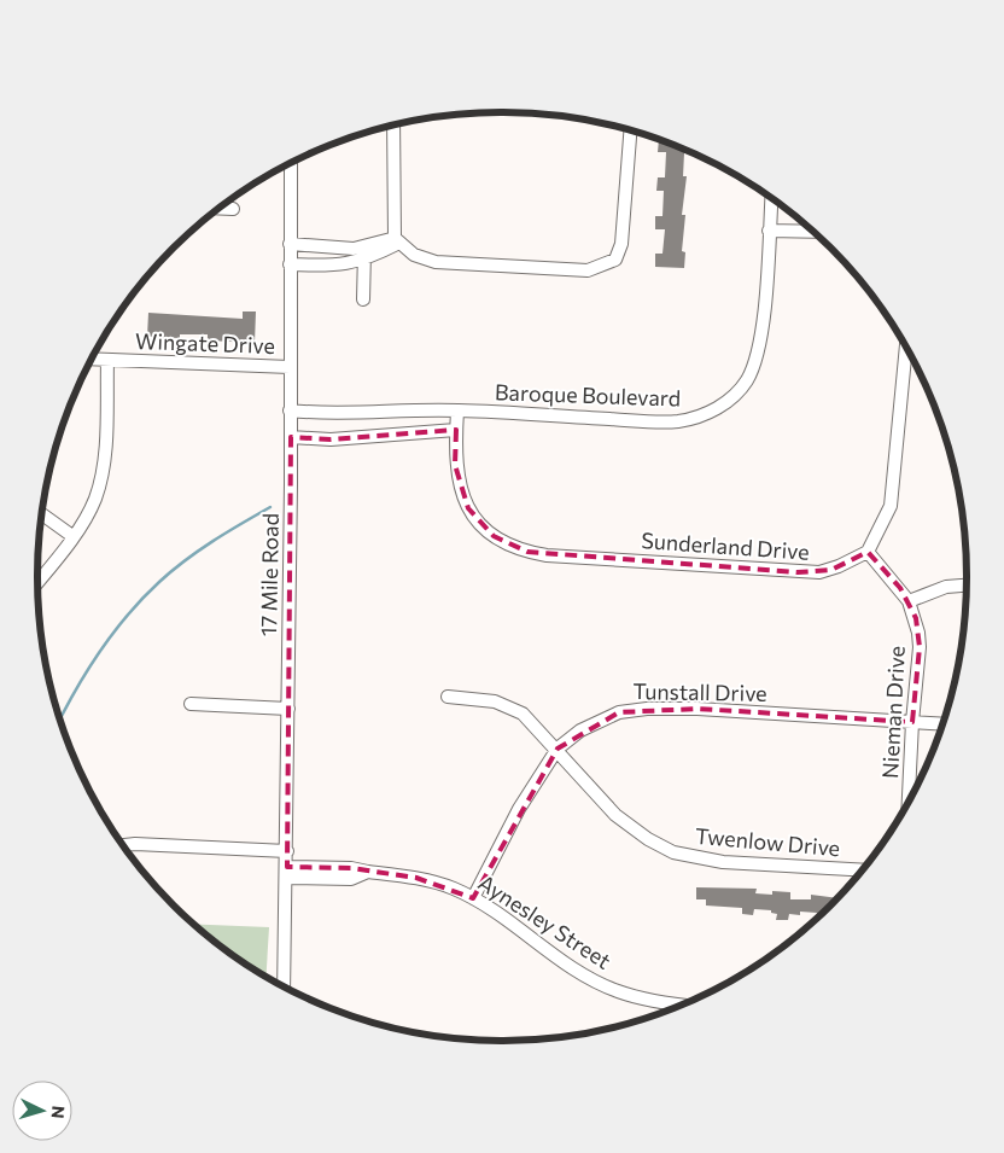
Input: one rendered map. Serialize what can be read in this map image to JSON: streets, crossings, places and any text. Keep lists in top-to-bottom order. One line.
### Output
{"streets":{"street":["Wingate Drive","Baroque Boulevard","Sunderland Drive","17 Mile Road","Tunstall Drive","Nieman Drive","Twenlow Drive","Aynesley Street"]},"crossings":[["Wingate Drive","17 Mile Road"],["Baroque Boulevard","Sunderland Drive"],["Baroque Boulevard","17 Mile Road"],["Sunderland Drive","Nieman Drive"],["17 Mile Road","Aynesley Street"],["Tunstall Drive","Nieman Drive"],["Tunstall Drive","Twenlow Drive"],["Tunstall Drive","Aynesley Street"]],"north":"right"}
